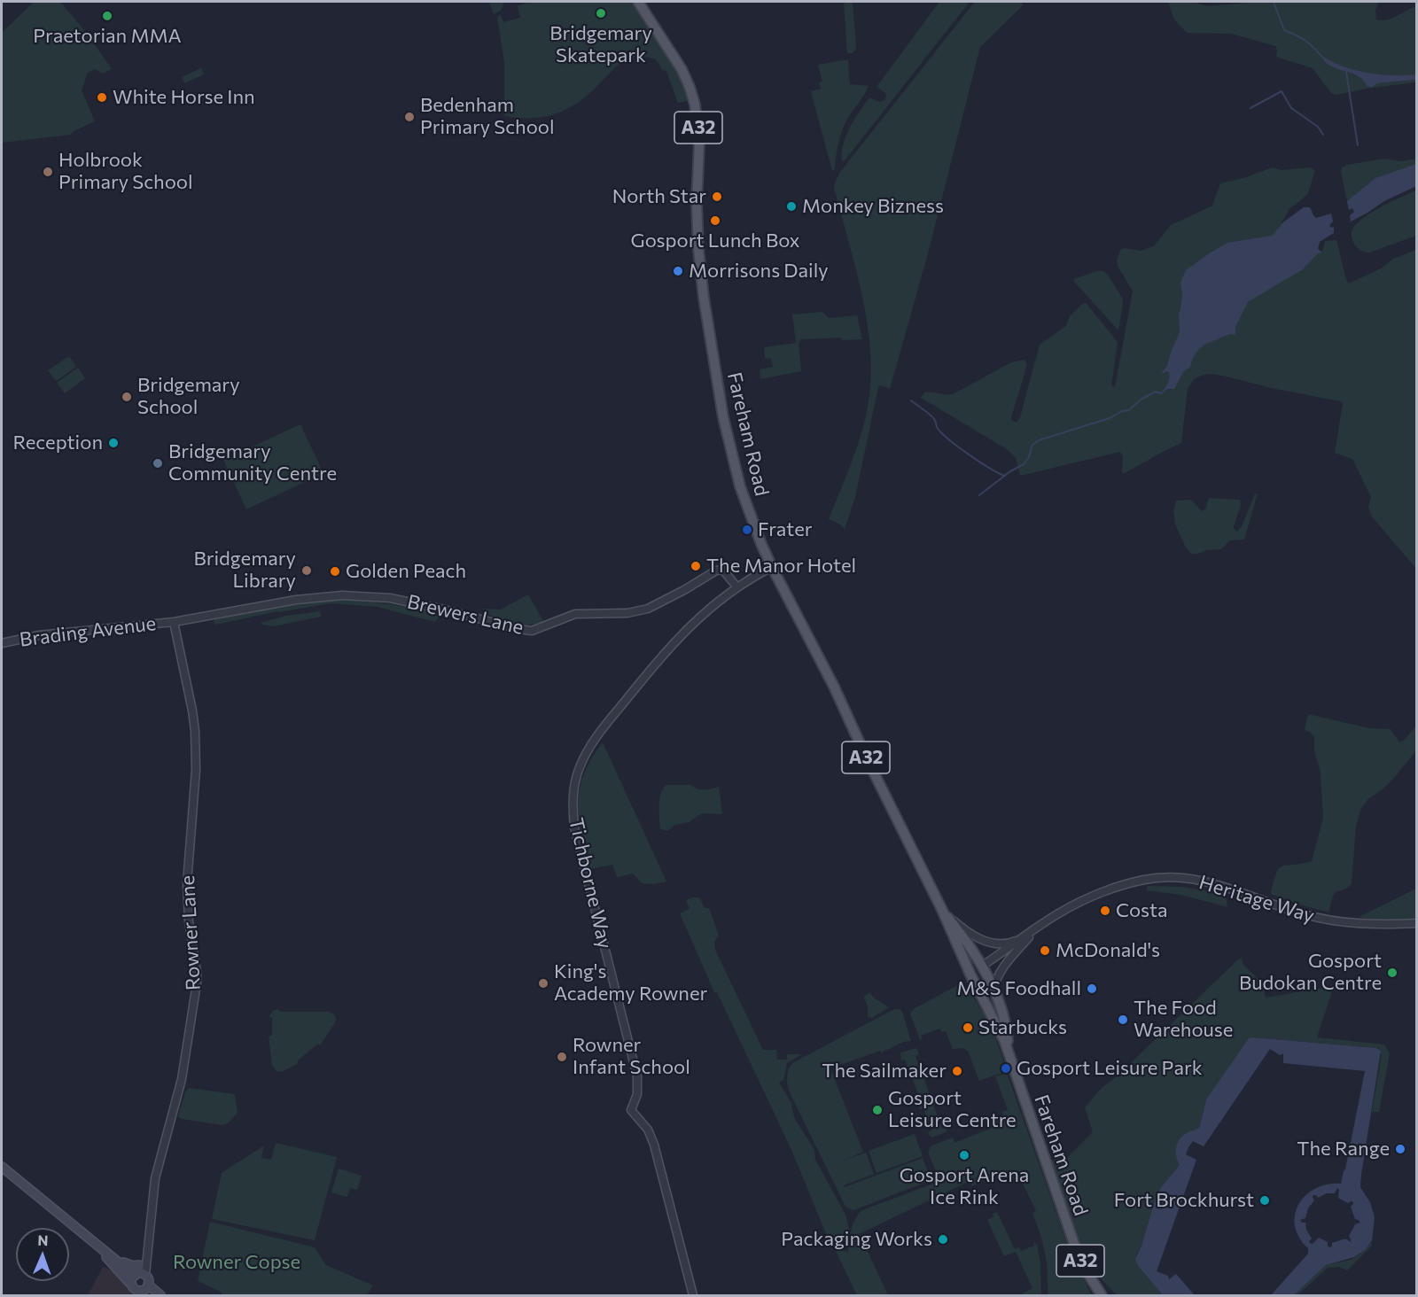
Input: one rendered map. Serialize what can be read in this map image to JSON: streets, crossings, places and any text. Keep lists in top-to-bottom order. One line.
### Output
{"streets":{"main road":["A32","Fareham Road"],"street":["Brewers Lane","Brading Avenue","Tichborne Way","Heritage Way","Rowner Lane"]},"crossings":[["A32","Fareham Road"],["A32","Heritage Way"],["Fareham Road","Tichborne Way"],["Fareham Road","Heritage Way"],["Brewers Lane","Brading Avenue"],["Brewers Lane","Tichborne Way"],["Brewers Lane","Rowner Lane"],["Brading Avenue","Rowner Lane"]],"parks":["Rowner Copse"],"places":["Bridgemary Skatepark","Praetorian MMA","White Horse Inn","Bedenham Primary School","Holbrook Primary School","North Star","Monkey Bizness","Gosport Lunch Box","Morrisons Daily","Bridgemary School","Reception","Bridgemary Community Centre","Frater","The Manor Hotel","Bridgemary Library","Golden Peach","Costa","McDonald's","Gosport Budokan Centre","King's Academy Rowner","M&S Foodhall","The Food Warehouse","Starbucks","Rowner Infant School","Gosport Leisure Park","The Sailmaker","Gosport Leisure Centre","The Range","Gosport Arena Ice Rink","Fort Brockhurst","Packaging Works"],"north":"top"}
